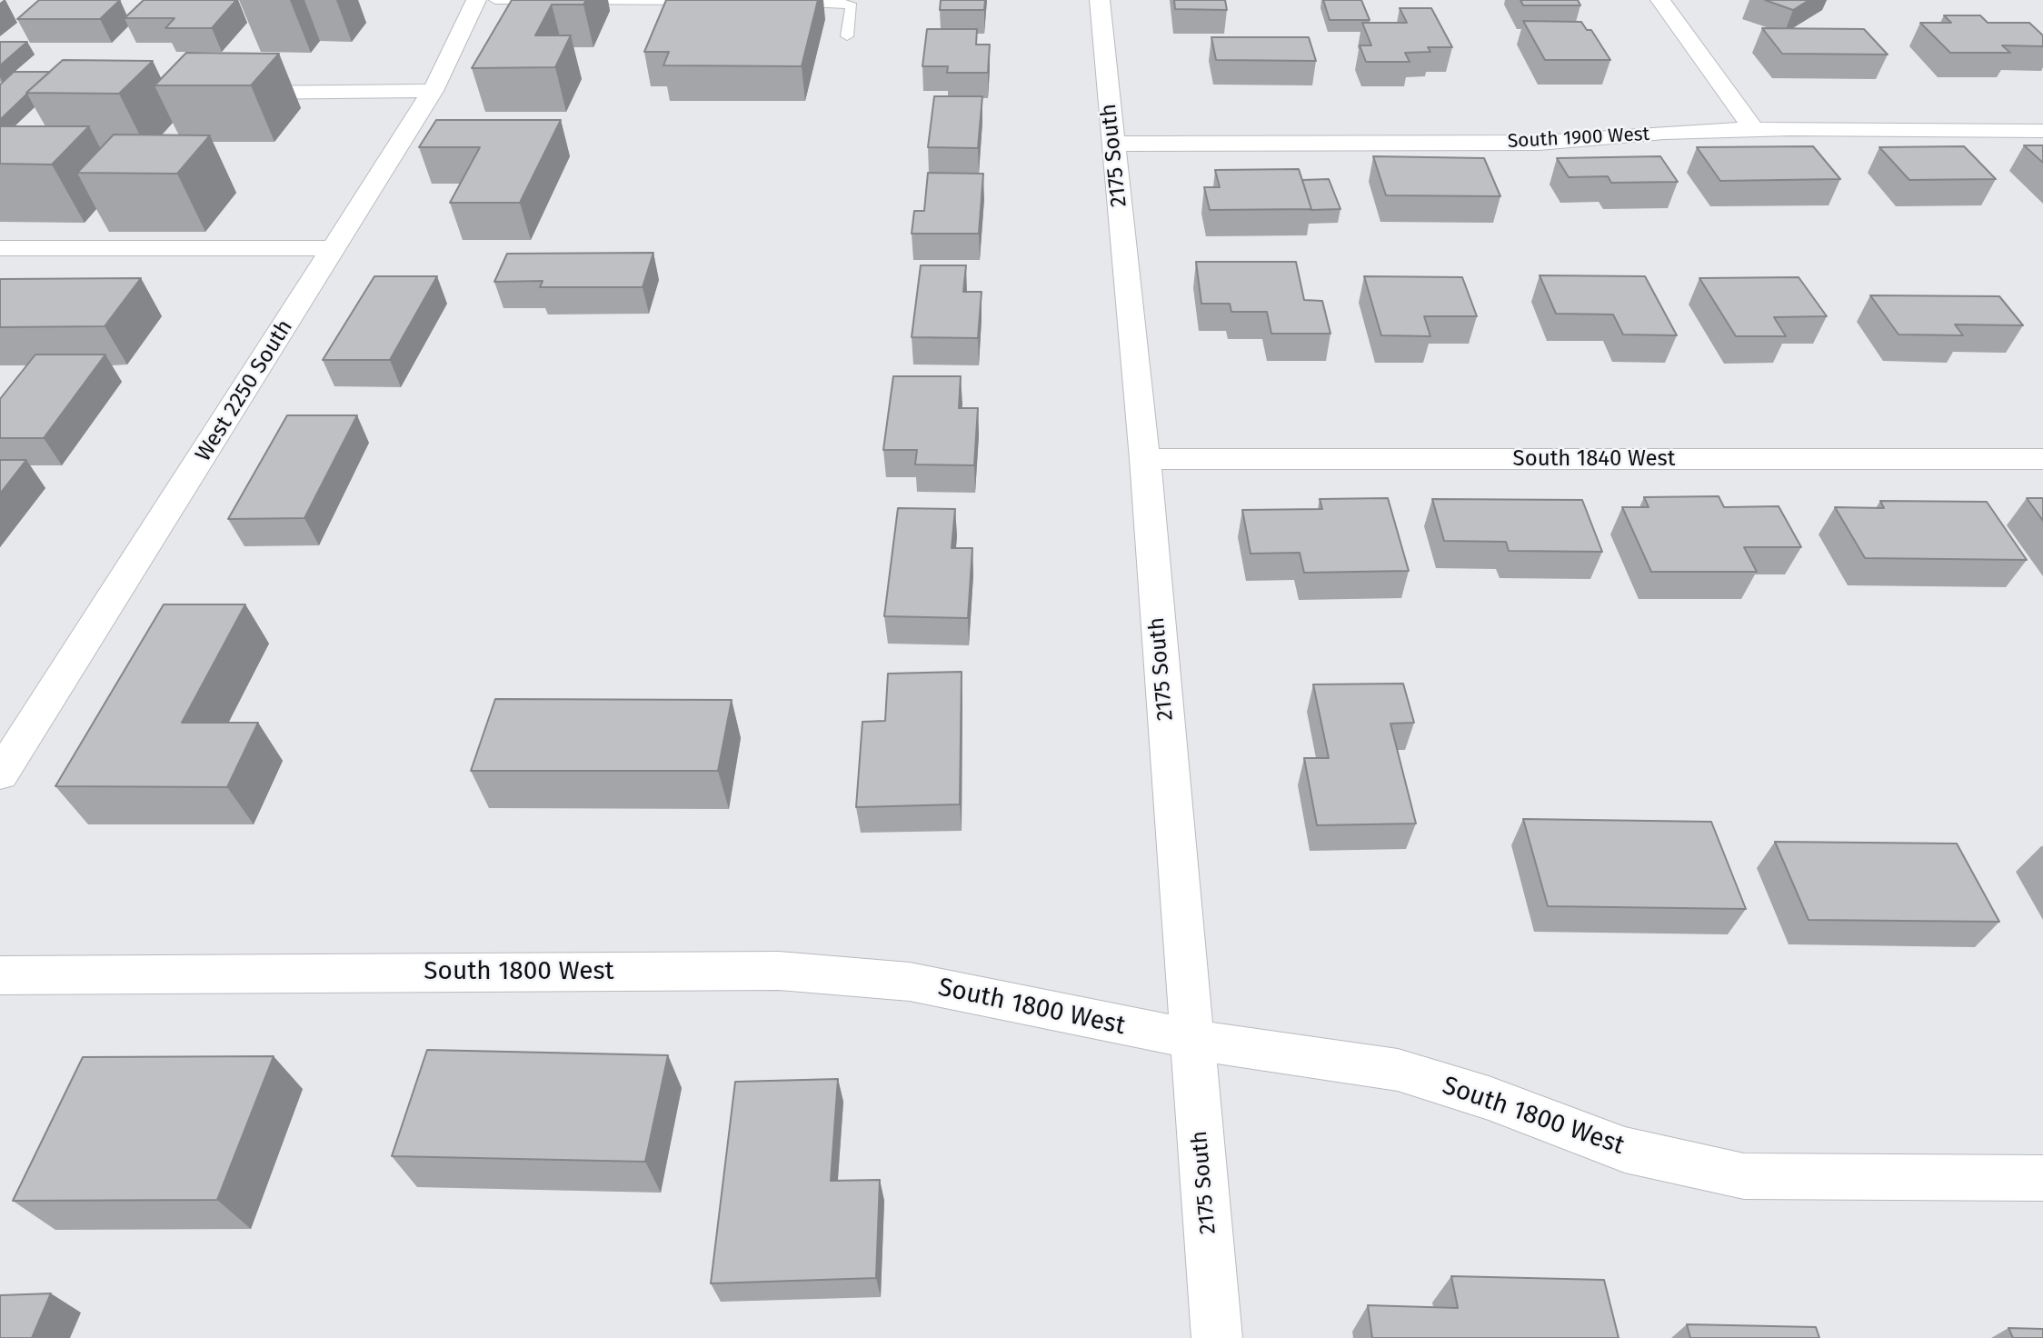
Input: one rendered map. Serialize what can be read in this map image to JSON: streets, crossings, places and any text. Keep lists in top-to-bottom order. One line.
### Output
{"streets":{"street":["South 1900 West","2175 South","West 2250 South","South 1840 West","South 1800 West"]},"crossings":[["South 1900 West","2175 South"],["2175 South","South 1840 West"],["2175 South","South 1800 West"]]}
